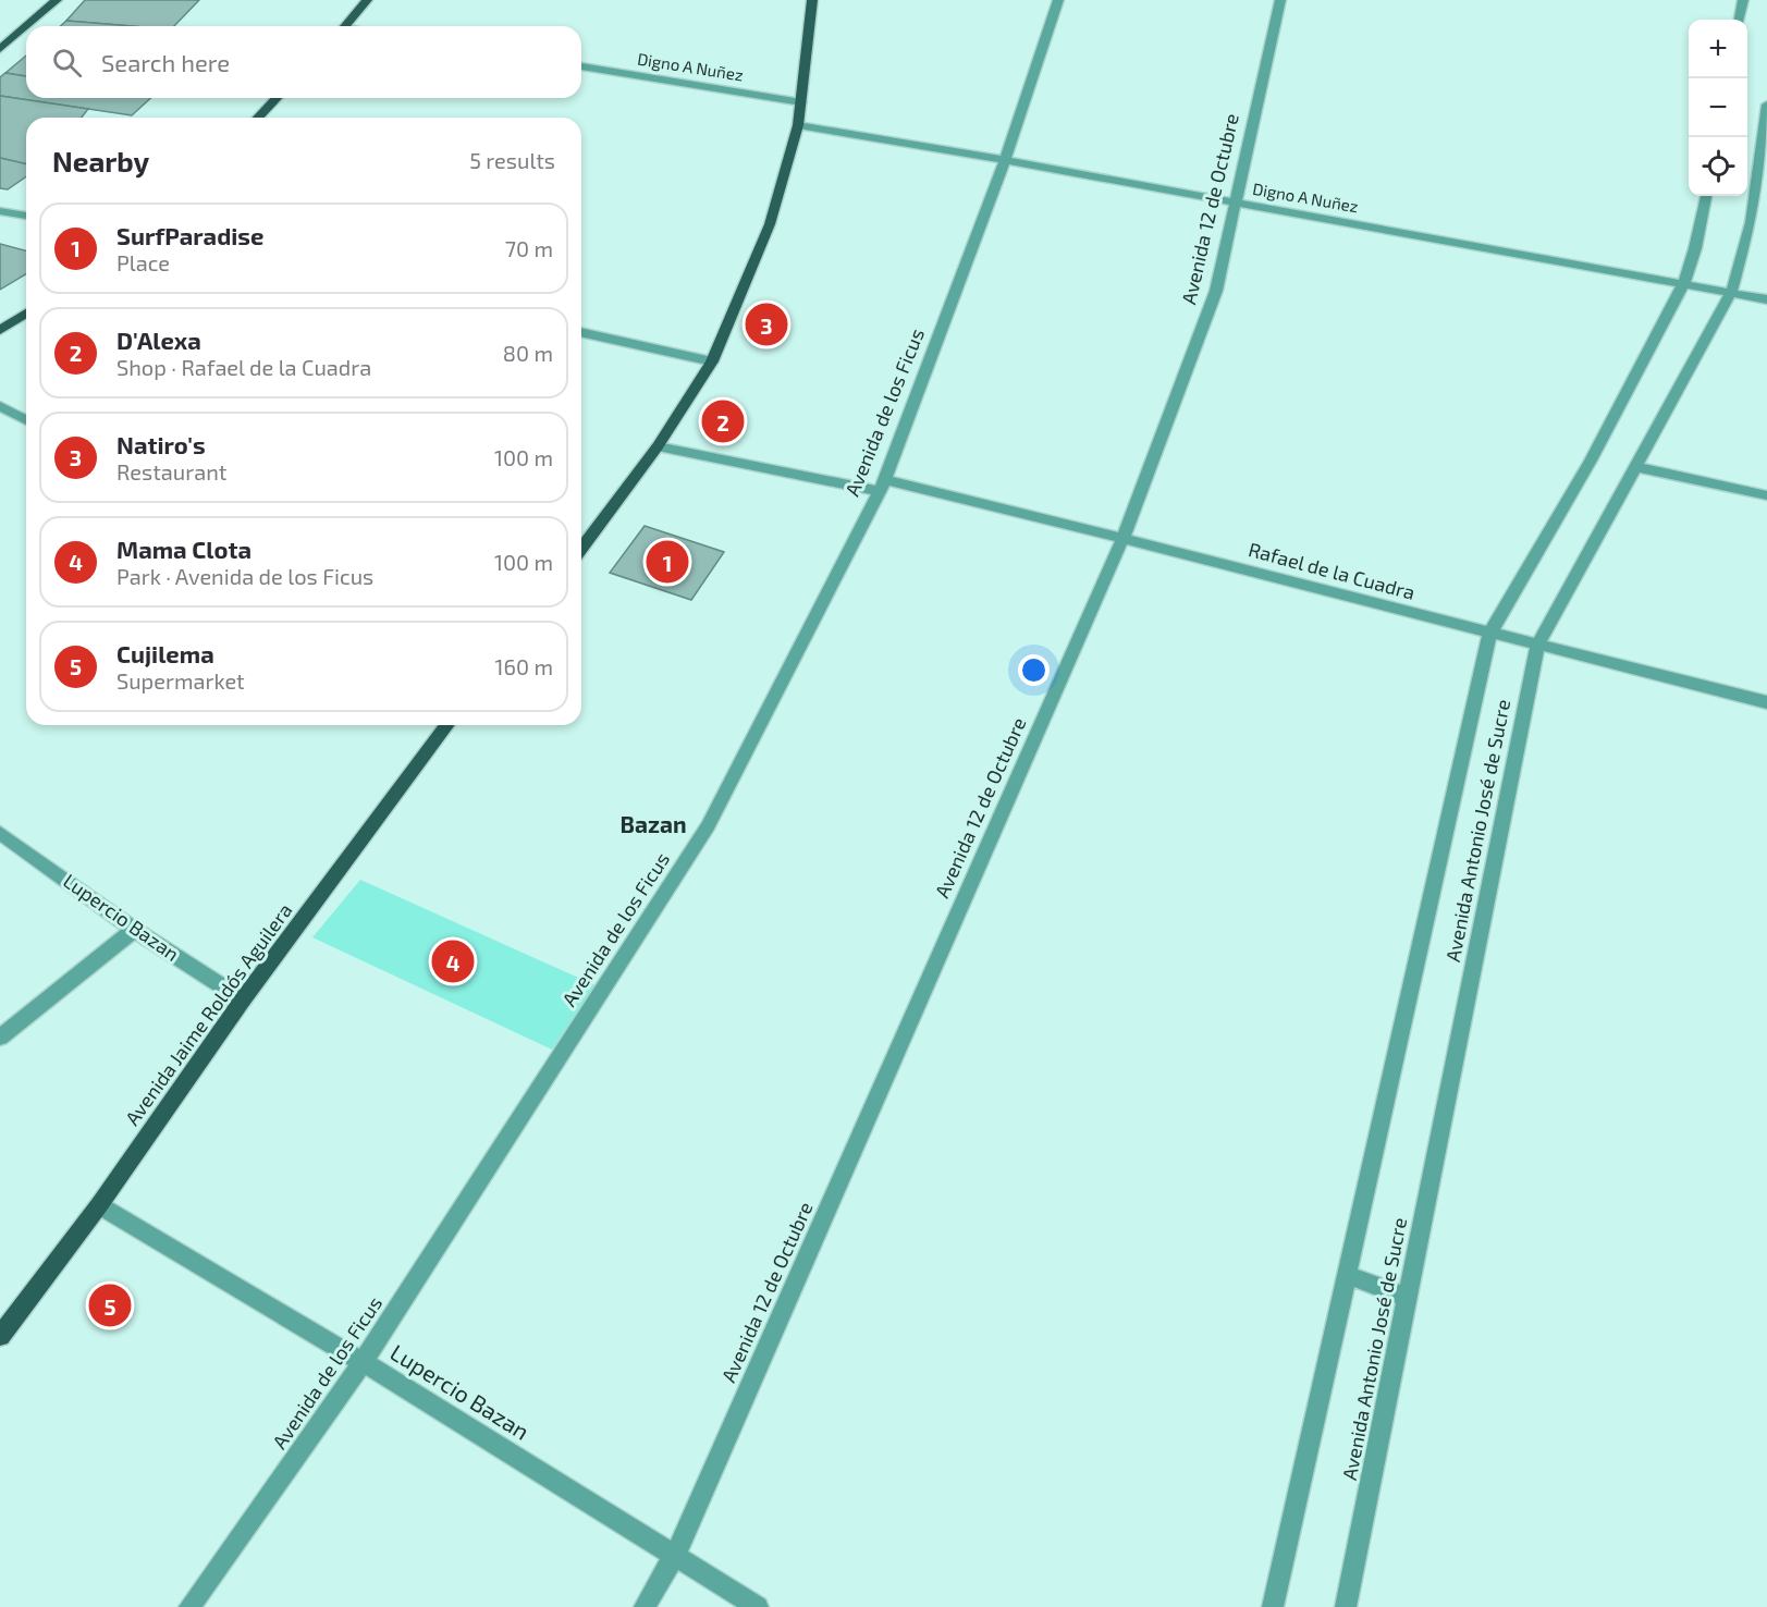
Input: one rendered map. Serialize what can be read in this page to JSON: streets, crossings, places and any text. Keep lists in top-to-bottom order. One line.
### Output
{"streets":{"main road":["Avenida Jaime Roldós Aguilera"],"street":["Digno A Nuñez","Avenida 12 de Octubre","Avenida de los Ficus","Rafael de la Cuadra","Avenida Antonio José de Sucre","Lupercio Bazan"]},"crossings":[["Digno A Nuñez","Avenida 12 de Octubre"],["Digno A Nuñez","Avenida de los Ficus"],["Digno A Nuñez","Avenida Antonio José de Sucre"],["Avenida 12 de Octubre","Rafael de la Cuadra"],["Avenida 12 de Octubre","Lupercio Bazan"],["Avenida de los Ficus","Rafael de la Cuadra"],["Avenida de los Ficus","Lupercio Bazan"],["Rafael de la Cuadra","Avenida Antonio José de Sucre"],["Lupercio Bazan","Avenida Jaime Roldós Aguilera"]],"districts":["Bazan"],"page":{"map_buttons":["+","−"],"search":"Search here","heading":["Nearby","5 results"],"list":[{"mark":"1","name":"SurfParadise","note":"Place","value":"70 m"},{"mark":"2","name":"D'Alexa","note":"Shop · Rafael de la Cuadra","value":"80 m"},{"mark":"3","name":"Natiro's","note":"Restaurant","value":"100 m"},{"mark":"4","name":"Mama Clota","note":"Park · Avenida de los Ficus","value":"100 m"},{"mark":"5","name":"Cujilema","note":"Supermarket","value":"160 m"}],"pins":["3","2","1","4","5"]}}
